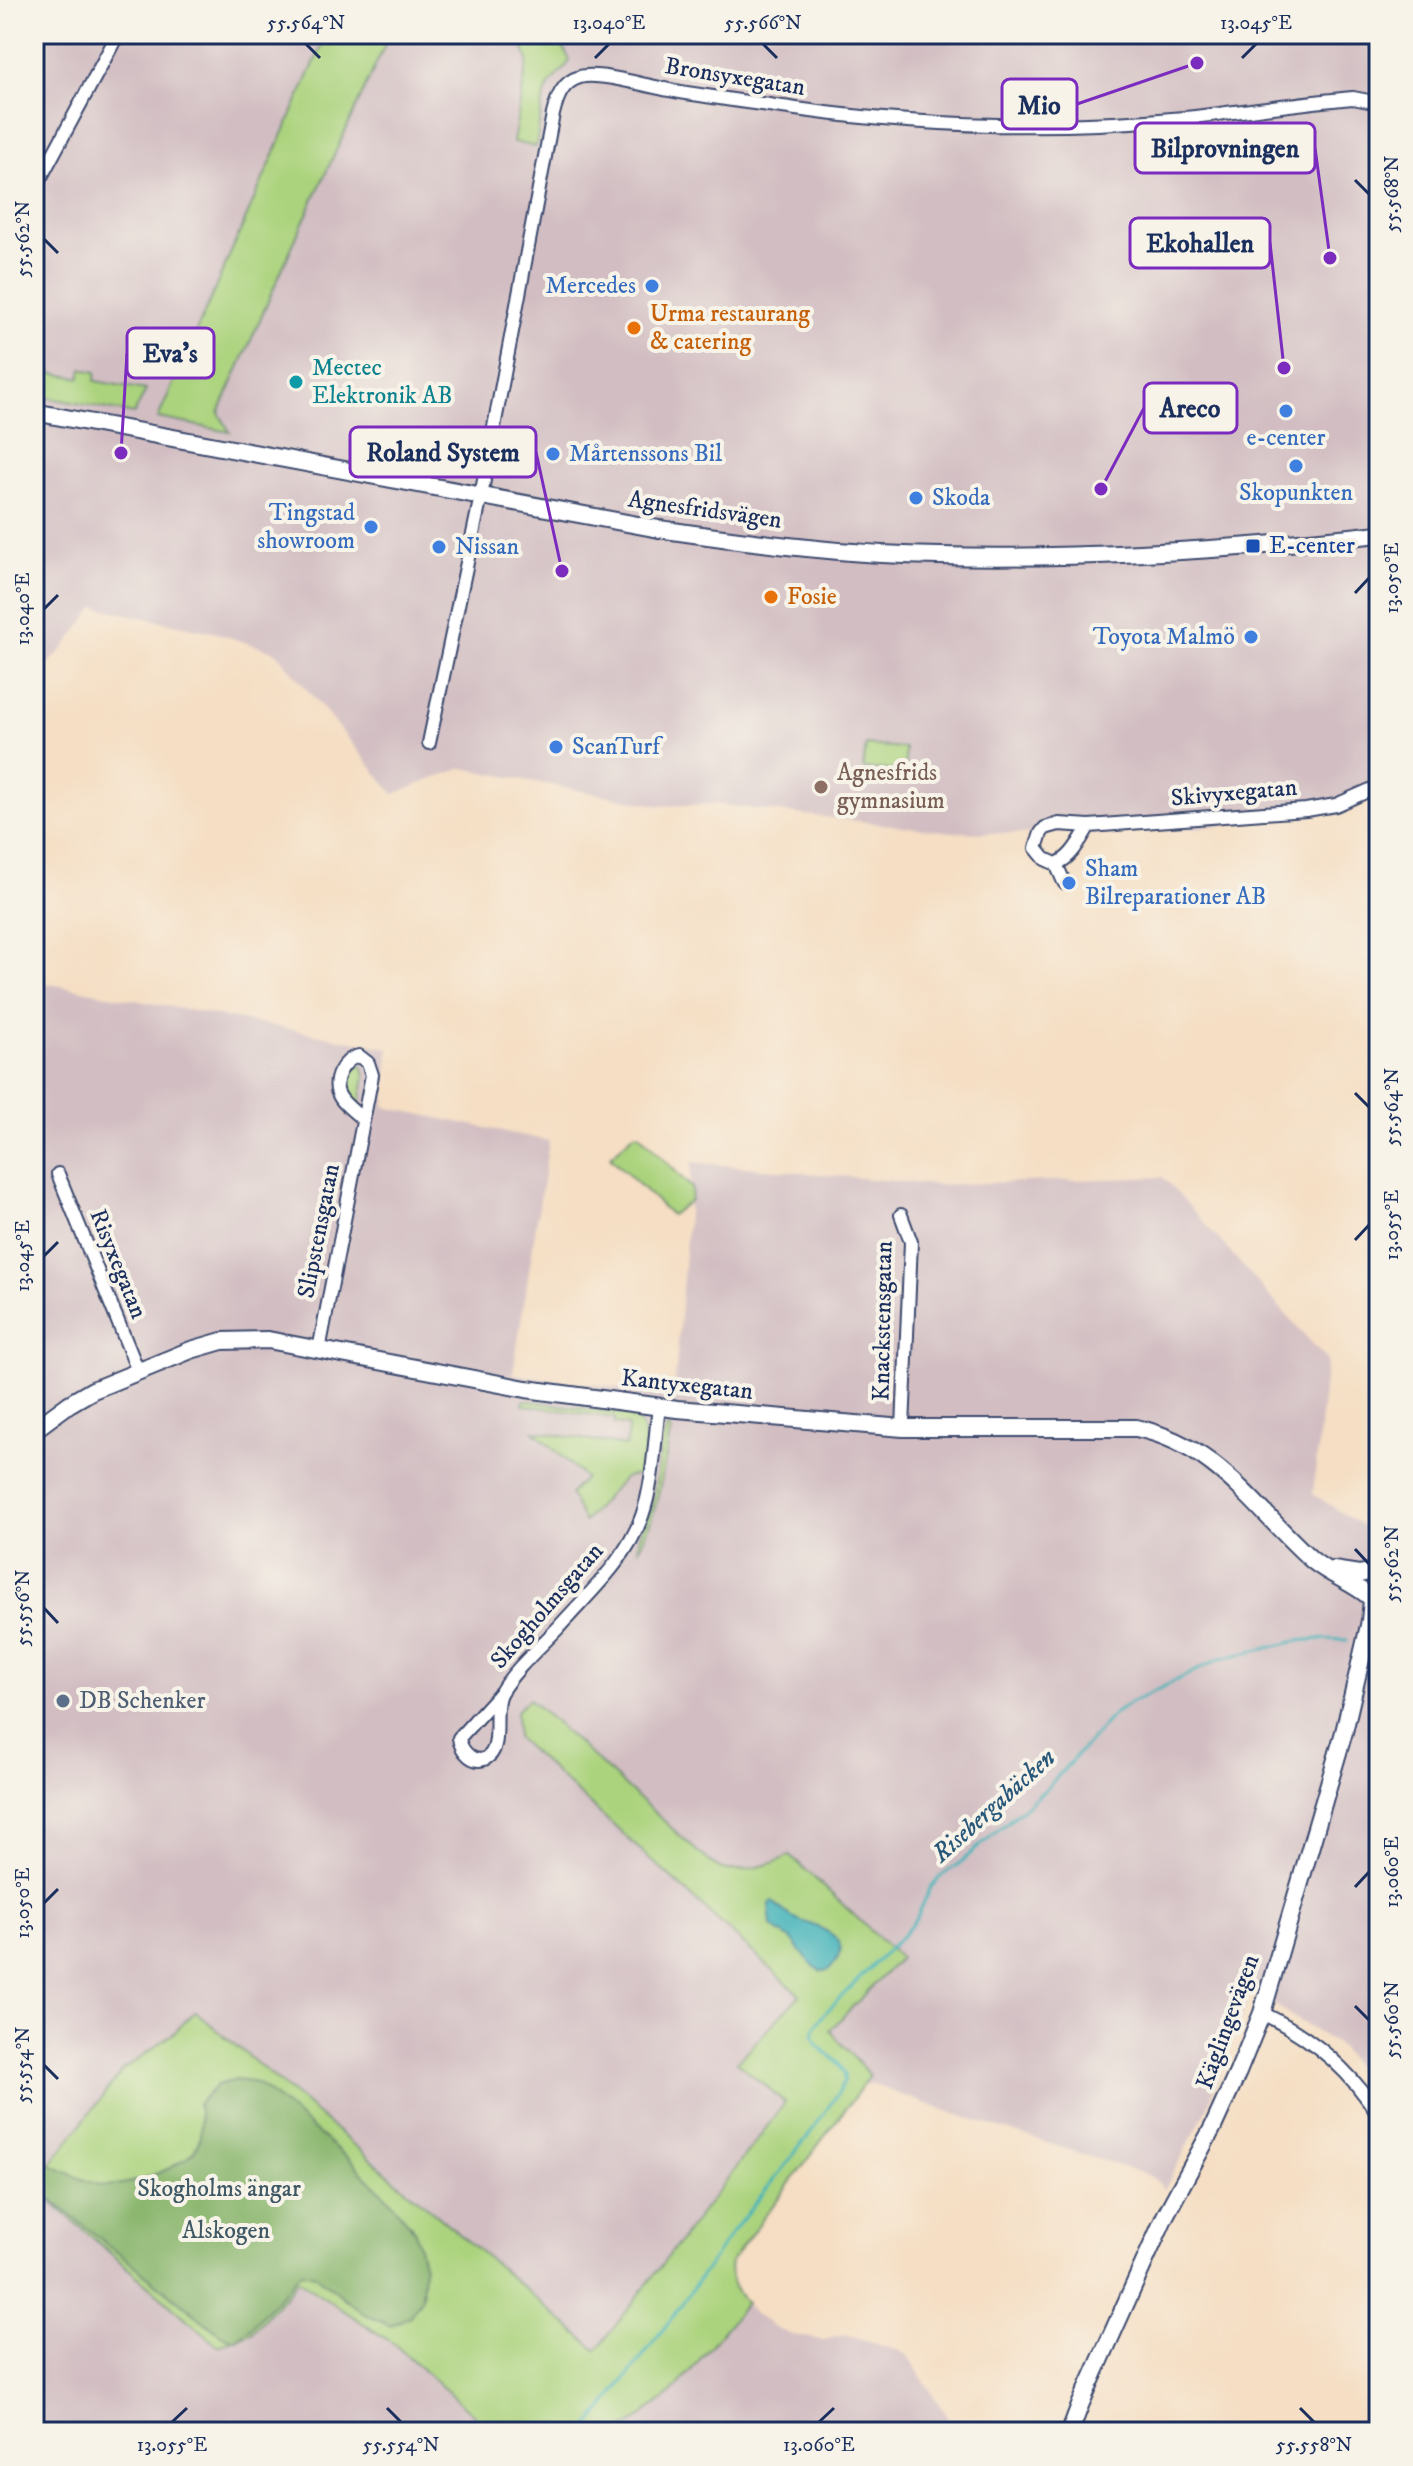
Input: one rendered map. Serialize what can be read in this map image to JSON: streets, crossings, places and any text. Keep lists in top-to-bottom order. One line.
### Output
{"streets":{"main road":["Agnesfridsvägen","Kantyxegatan","Käglingevägen"],"street":["Bronsyxegatan","Skivyxegatan","Slipstensgatan","Risyxegatan","Knackstensgatan","Skogholmsgatan"]},"crossings":[["Bronsyxegatan","Agnesfridsvägen"],["Slipstensgatan","Kantyxegatan"],["Risyxegatan","Kantyxegatan"],["Knackstensgatan","Kantyxegatan"],["Kantyxegatan","Skogholmsgatan"],["Kantyxegatan","Käglingevägen"]],"water":["Risebergabäcken"],"parks":["Skogholms ängar","Alskogen"],"places":{"other":["Mio","Bilprovningen","Mercedes","Urma restaurang & catering","Ekohallen","Mectec Elektronik AB","e-center","Eva's","Mårtenssons Bil","Skopunkten","Areco","Skoda","Tingstad showroom","Nissan","Roland System","Fosie","Toyota Malmö","ScanTurf","Agnesfrids gymnasium","Sham Bilreparationer AB","DB Schenker"],"transit":["E-center"]},"coordinates":["55.564°N","13.040°E","55.566°N","13.045°E","55.568°N","55.562°N","13.050°E","13.055°E","55.556°N","13.060°E","55.560°N","55.554°N","55.558°N"]}
